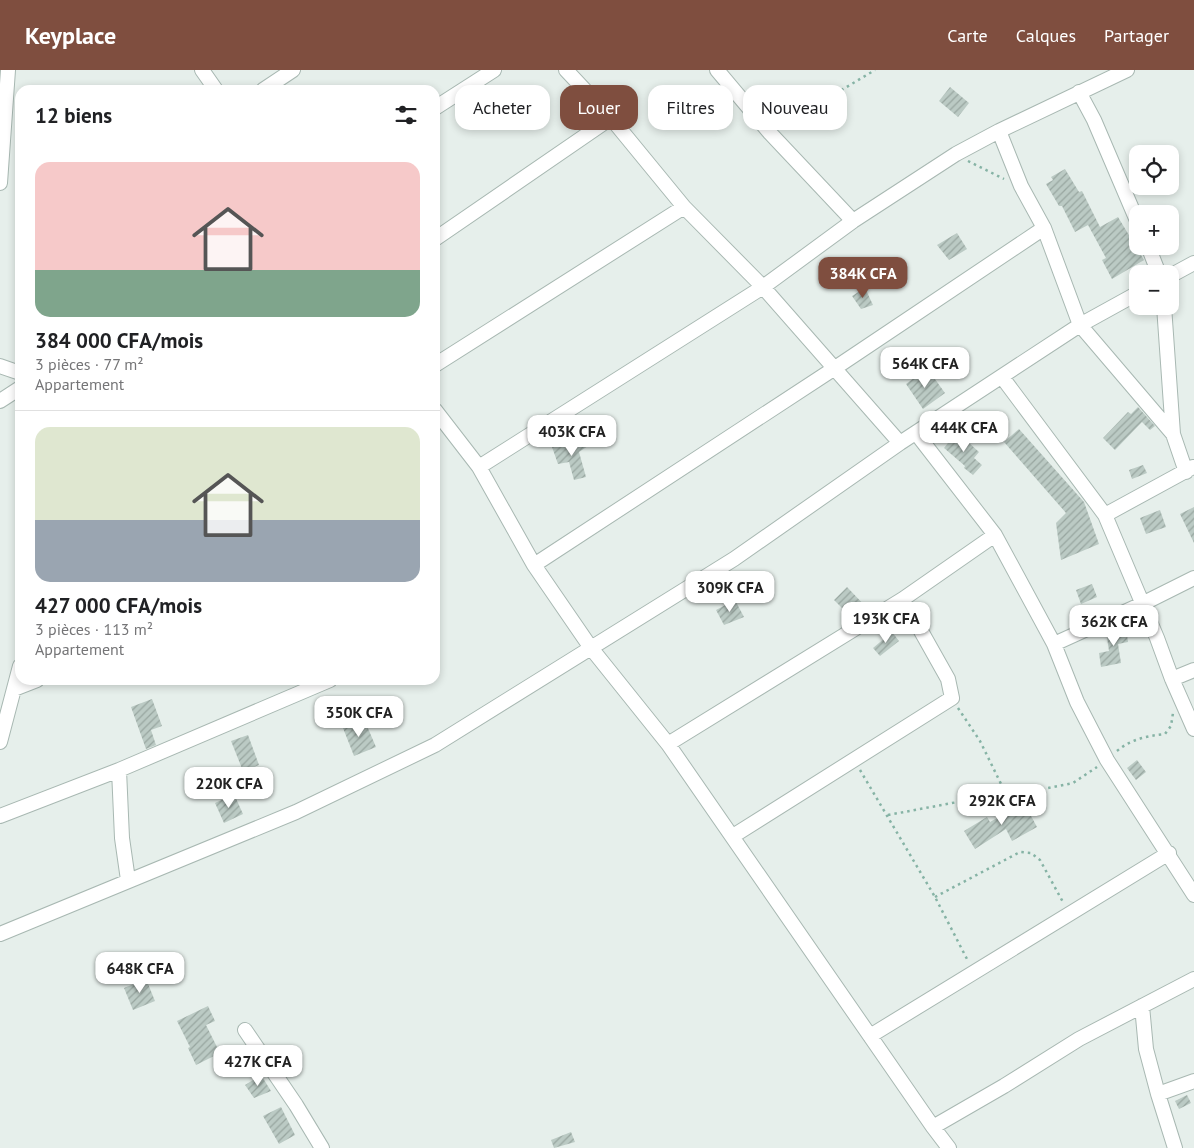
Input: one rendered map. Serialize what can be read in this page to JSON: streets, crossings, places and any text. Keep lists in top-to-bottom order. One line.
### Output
{"page":{"header":"Keyplace","nav":["Carte","Calques","Partager"],"chip":["Acheter","Louer","Filtres","Nouveau"],"heading":"12 biens","map_buttons":["+","−"],"list":[{"name":"384 000 CFA/mois","note":"3 pièces · 77 m² · Appartement"},{"name":"427 000 CFA/mois","note":"3 pièces · 113 m² · Appartement"}],"price":["384K CFA","564K CFA","444K CFA","403K CFA","309K CFA","193K CFA","362K CFA","350K CFA","220K CFA","292K CFA","648K CFA","427K CFA"]}}
